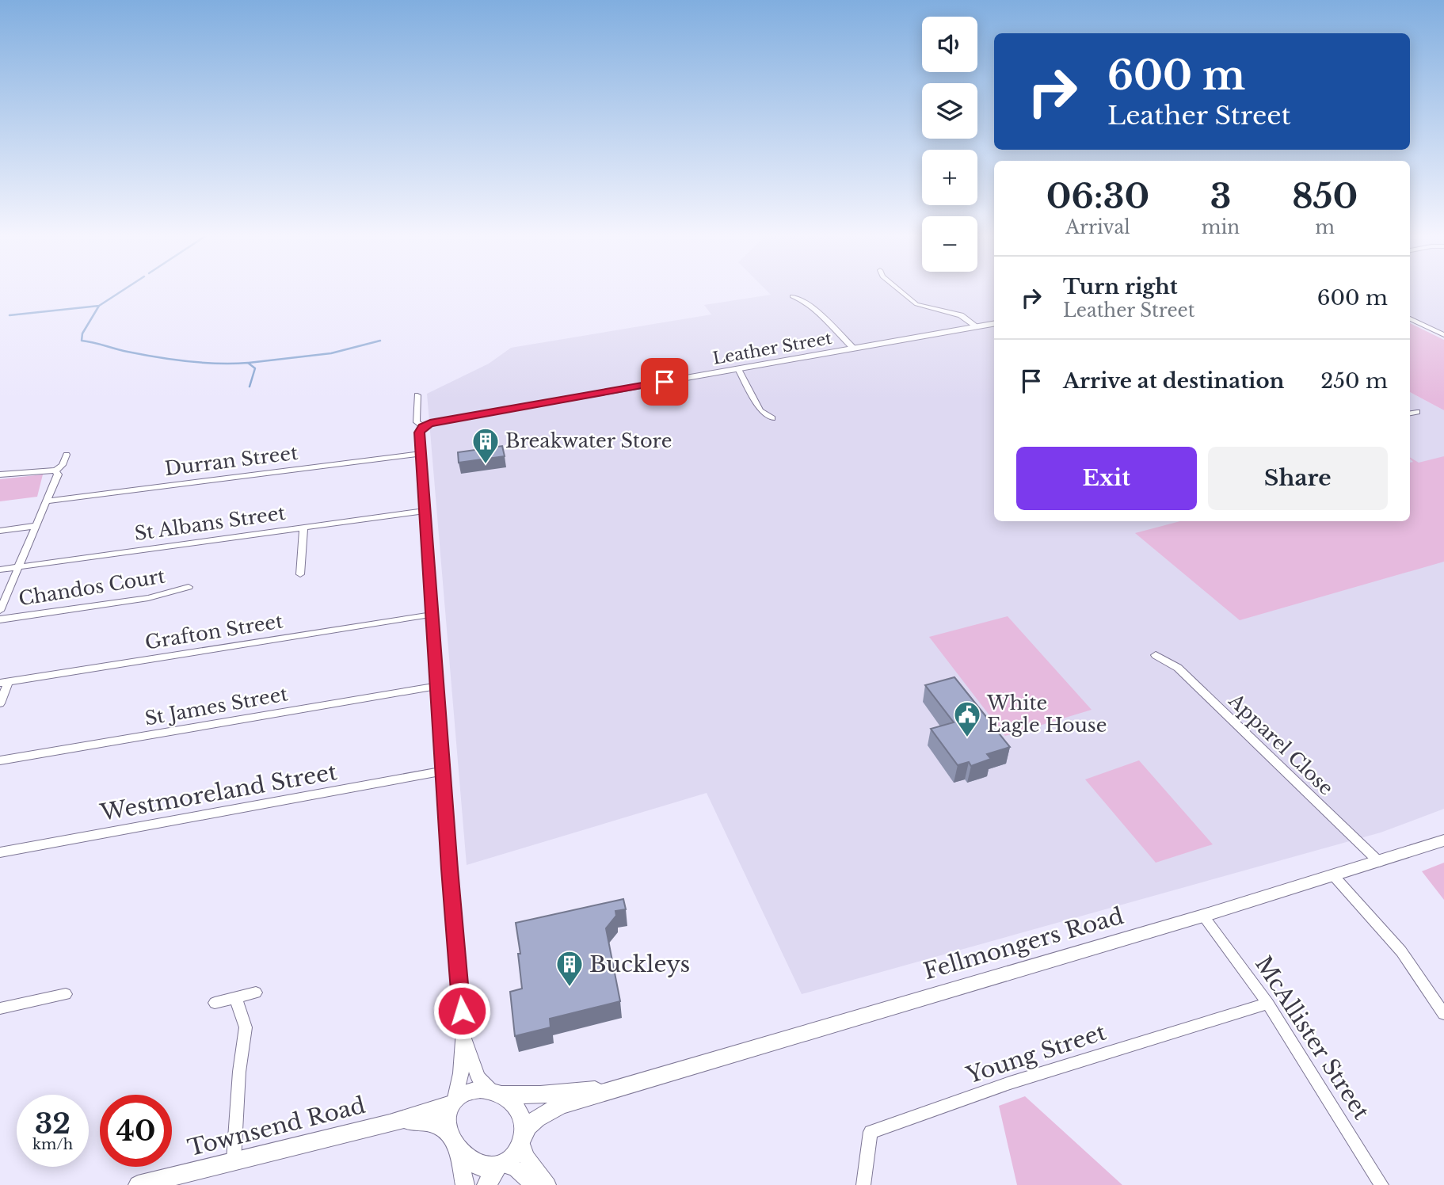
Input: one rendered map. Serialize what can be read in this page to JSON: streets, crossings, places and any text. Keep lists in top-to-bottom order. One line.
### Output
{"streets":{"main road":["Fellmongers Road","Townsend Road"],"street":["Leather Street","Durran Street","St Albans Street","Chandos Court","Grafton Street","St James Street","Apparel Close","Westmoreland Street","McAllister Street","Young Street"]},"crossings":[["Apparel Close","Fellmongers Road"],["Fellmongers Road","McAllister Street"],["Fellmongers Road","Townsend Road"],["McAllister Street","Young Street"]],"places":{"building":["Breakwater Store","Buckleys"],"public building":["White Eagle House"]},"page":{"map_buttons":["+","−"],"turn":["600 m","Leather Street"],"eta":["06:30","Arrival","3","min","850","m"],"list":[{"name":"Turn right","note":"Leather Street","value":"600 m"},{"name":"Arrive at destination","value":"250 m"}],"buttons":["Exit","Share"],"speed":"32 km/h","limit":"40"}}
